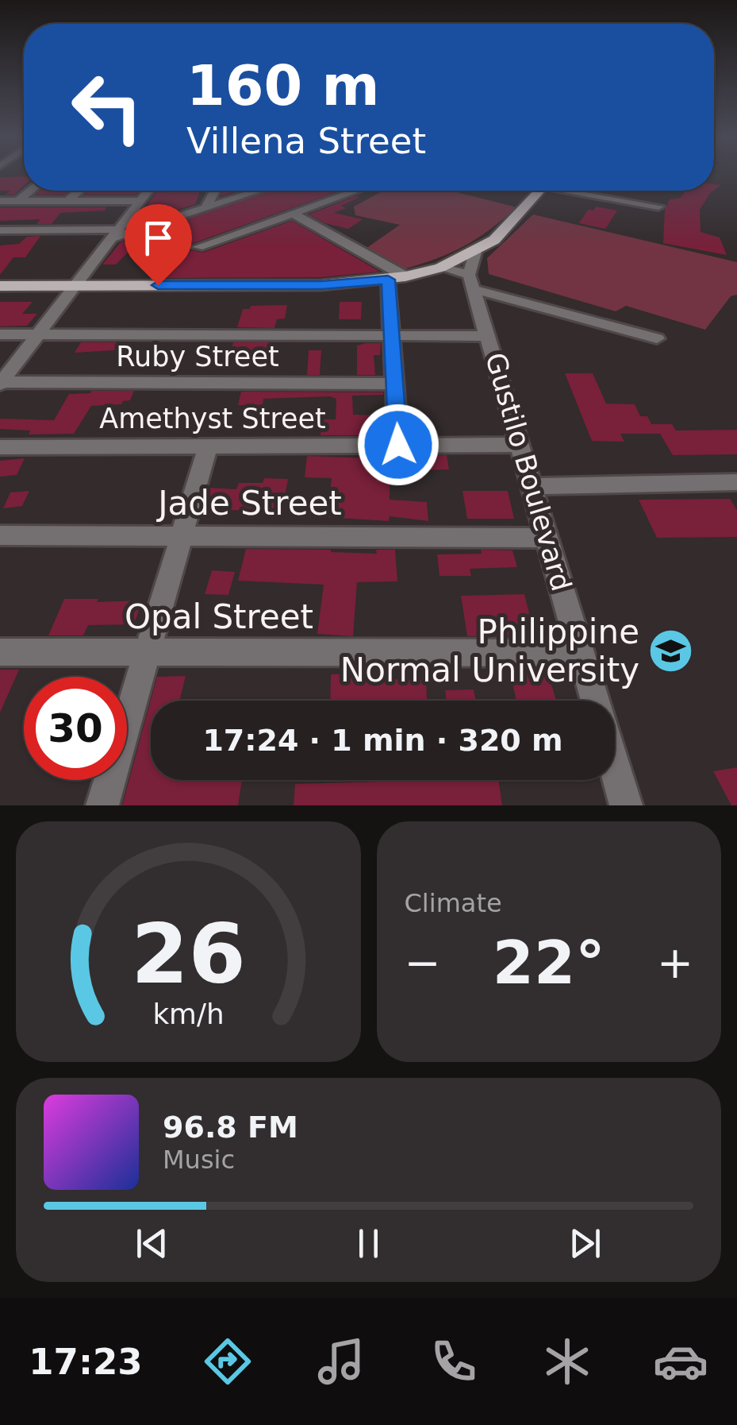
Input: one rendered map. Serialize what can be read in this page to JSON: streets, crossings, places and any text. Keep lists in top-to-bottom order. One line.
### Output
{"streets":{"street":["Ruby Street","Amethyst Street","Gustilo Boulevard","Jade Street","Opal Street"]},"crossings":[["Amethyst Street","Gustilo Boulevard"],["Gustilo Boulevard","Jade Street"],["Gustilo Boulevard","Opal Street"]],"places":{"school or university":["Philippine Normal University"]},"page":{"turn":["160 m","Villena Street"],"limit":"30","trip":"17:24 · 1 min · 320 m","tile":"Climate","heat":["−","22°","+"],"song":["96.8 FM","Music"],"tabs":"17:23","gauge":["26","km/h"]}}
